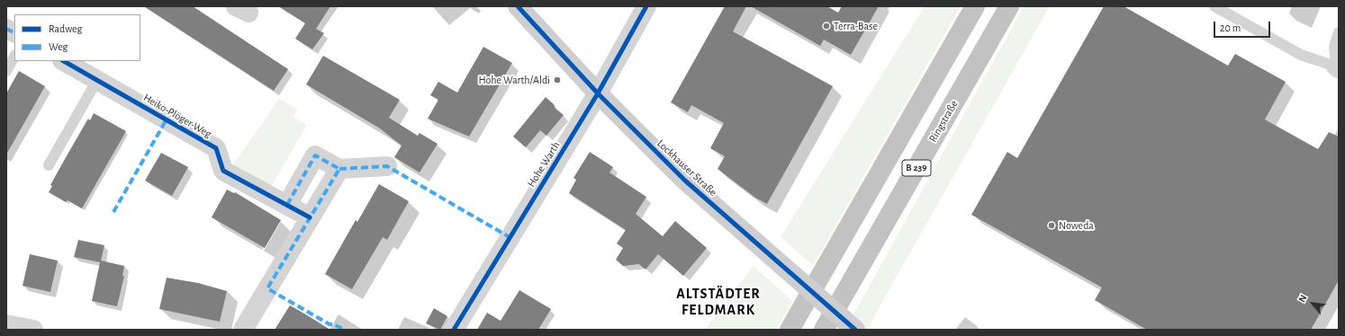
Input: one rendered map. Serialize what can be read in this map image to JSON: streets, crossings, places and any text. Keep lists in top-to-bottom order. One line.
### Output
{"streets":{"highway":["Ringstraße","B 239"],"street":["Heiko-Plöger-Weg","Hohe Warth","Lockhauser Straße"]},"crossings":[["Hohe Warth","Lockhauser Straße"]],"districts":["ALTSTÄDTER FELDMARK"],"places":["Terra-Base","Hohe Warth/Aldi","Noweda"],"legend":["Radweg","Weg"],"scale_bar":"20 m","north":"top left"}
